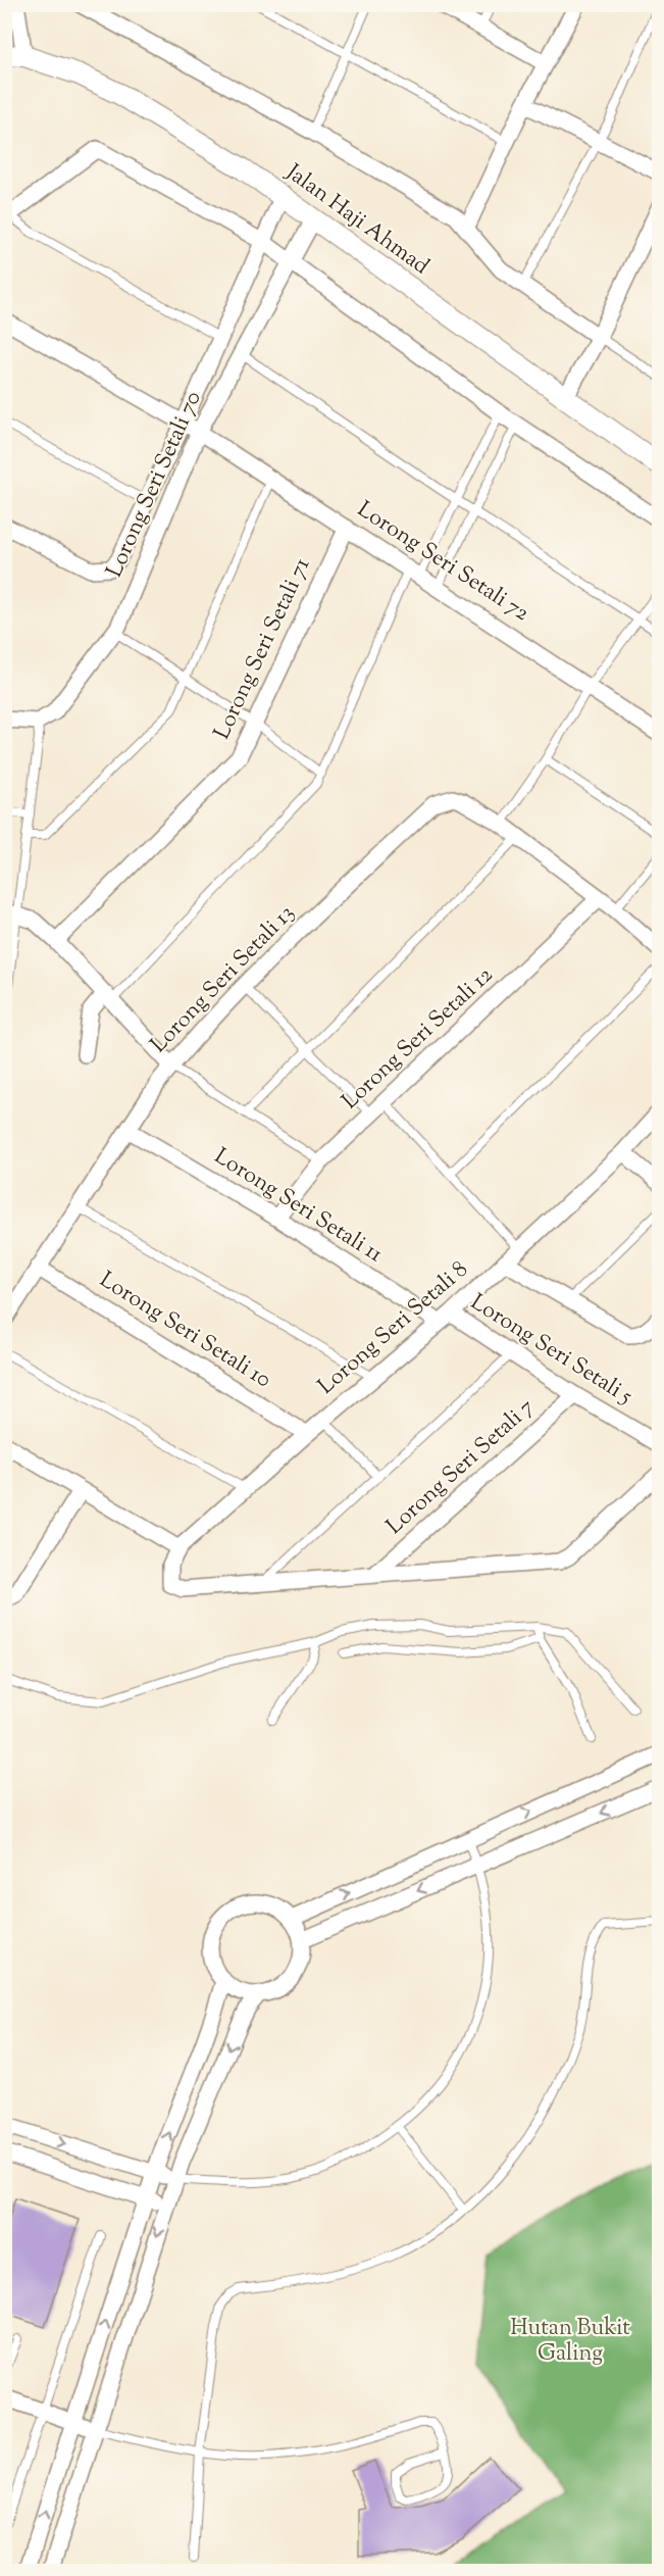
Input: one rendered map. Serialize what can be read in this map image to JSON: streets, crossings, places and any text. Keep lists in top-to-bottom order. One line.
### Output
{"streets":{"street":["Jalan Haji Ahmad","Lorong Seri Setali 70","Lorong Seri Setali 72","Lorong Seri Setali 71","Lorong Seri Setali 13","Lorong Seri Setali 12","Lorong Seri Setali 11","Lorong Seri Setali 8","Lorong Seri Setali 10","Lorong Seri Setali 5","Lorong Seri Setali 7"]},"crossings":[["Jalan Haji Ahmad","Lorong Seri Setali 70"],["Lorong Seri Setali 70","Lorong Seri Setali 72"],["Lorong Seri Setali 72","Lorong Seri Setali 71"],["Lorong Seri Setali 13","Lorong Seri Setali 11"],["Lorong Seri Setali 13","Lorong Seri Setali 10"],["Lorong Seri Setali 12","Lorong Seri Setali 11"],["Lorong Seri Setali 11","Lorong Seri Setali 8"],["Lorong Seri Setali 11","Lorong Seri Setali 5"],["Lorong Seri Setali 8","Lorong Seri Setali 10"],["Lorong Seri Setali 8","Lorong Seri Setali 5"],["Lorong Seri Setali 5","Lorong Seri Setali 7"]],"parks":["Hutan Bukit Galing"]}
